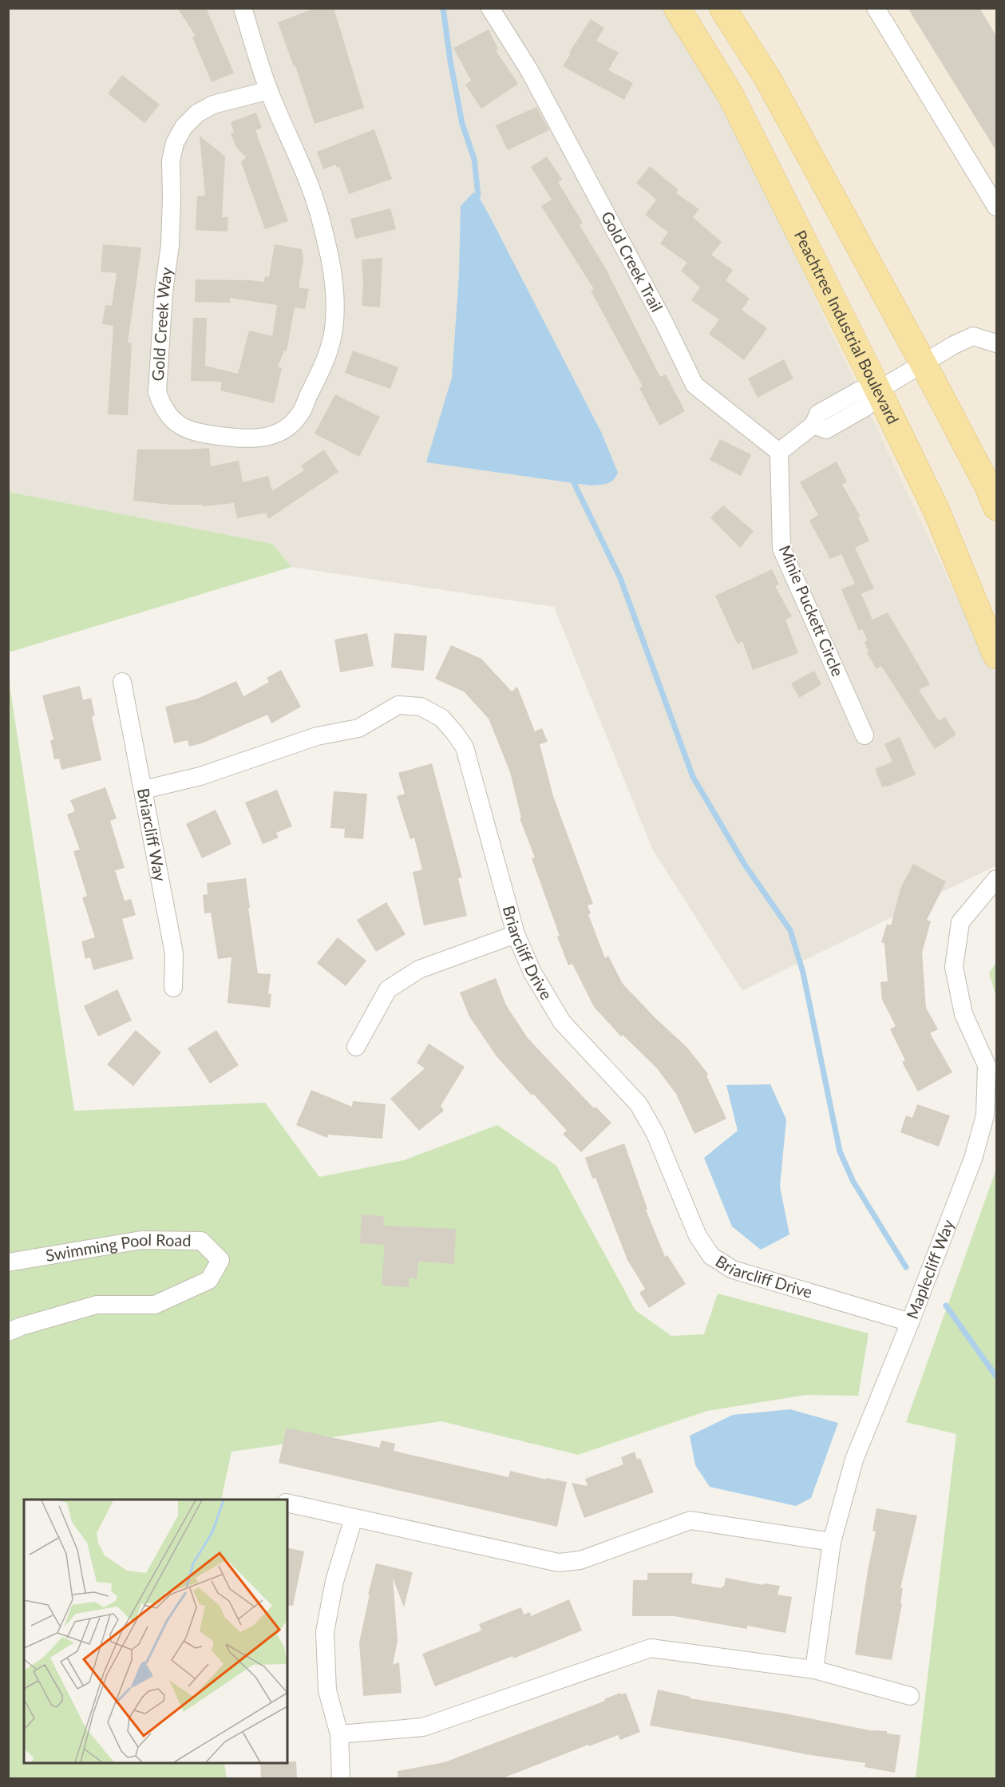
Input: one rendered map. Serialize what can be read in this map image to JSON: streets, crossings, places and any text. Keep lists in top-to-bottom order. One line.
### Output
{"streets":{"main road":["Peachtree Industrial Boulevard"],"street":["Gold Creek Trail","Gold Creek Way","Minie Puckett Circle","Briarcliff Way","Briarcliff Drive","Swimming Pool Road","Maplecliff Way"]},"crossings":[["Gold Creek Trail","Minie Puckett Circle"],["Briarcliff Way","Briarcliff Drive"],["Briarcliff Drive","Maplecliff Way"]]}
